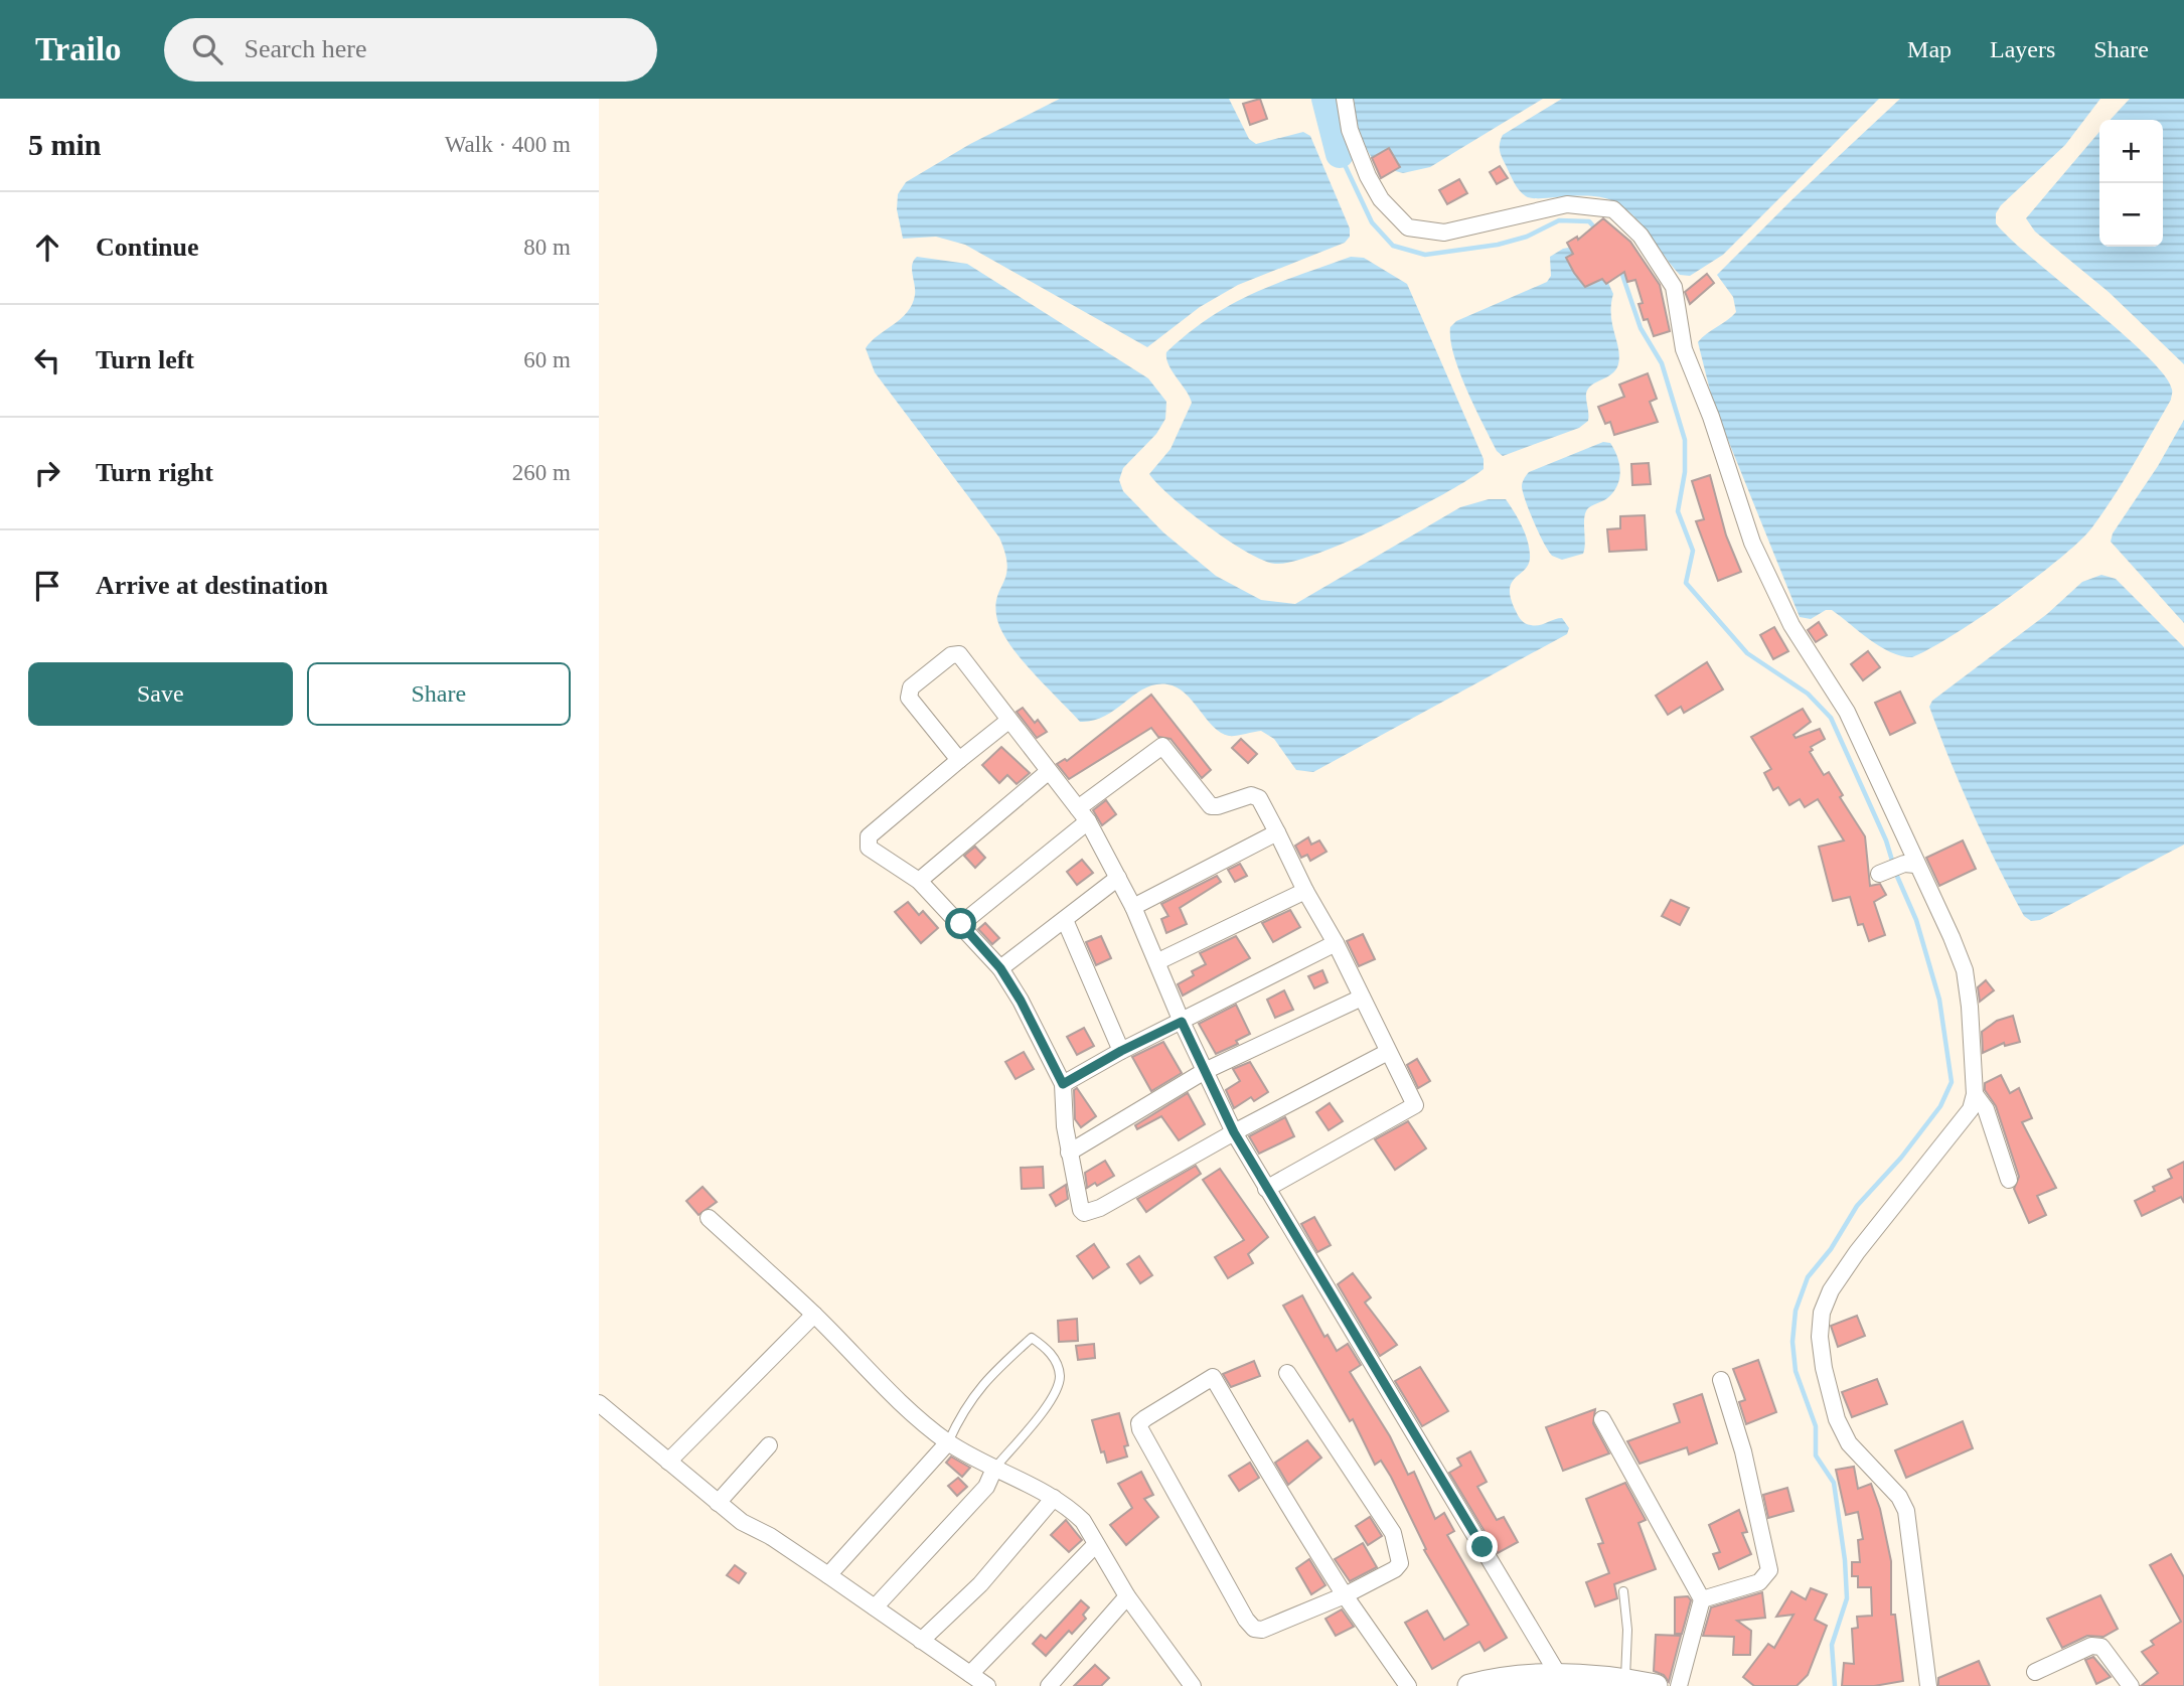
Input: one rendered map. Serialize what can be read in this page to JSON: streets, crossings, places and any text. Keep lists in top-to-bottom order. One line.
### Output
{"page":{"header":"Trailo","search":"Search here","nav":["Map","Layers","Share"],"heading":["5 min","Walk · 400 m"],"map_buttons":["+","−"],"list":[["Continue","80 m"],["Turn left","60 m"],["Turn right","260 m"],"Arrive at destination"],"buttons":["Save","Share"]}}
